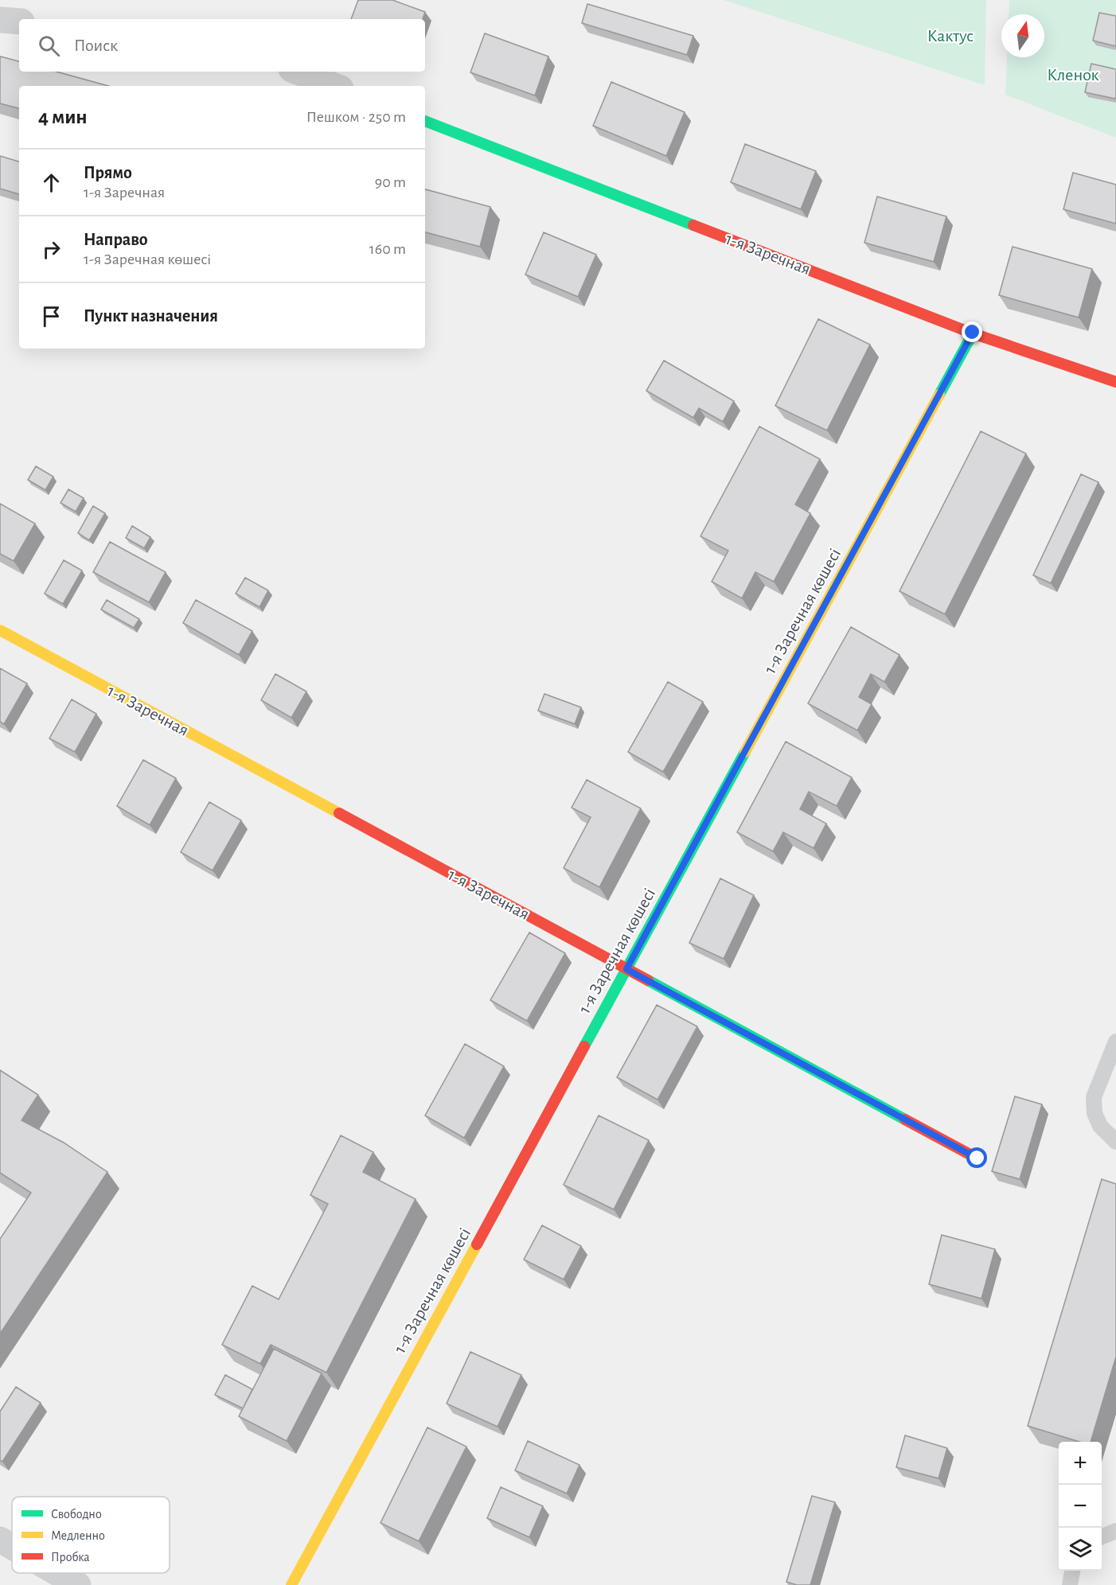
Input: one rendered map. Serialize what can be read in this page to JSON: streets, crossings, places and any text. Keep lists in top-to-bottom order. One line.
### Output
{"streets":{"street":["1-я Заречная","1-я Заречная көшесі"]},"crossings":[["1-я Заречная","1-я Заречная көшесі"]],"parks":["Кактус","Кленок"],"legend":["Свободно","Медленно","Пробка"],"north":"top","page":{"search":"Поиск","heading":["4 мин","Пешком · 250 m"],"list":[["Прямо","1-я Заречная","90 m"],["Направо","1-я Заречная көшесі","160 m"],"Пункт назначения"],"map_buttons":["+","−"]}}
